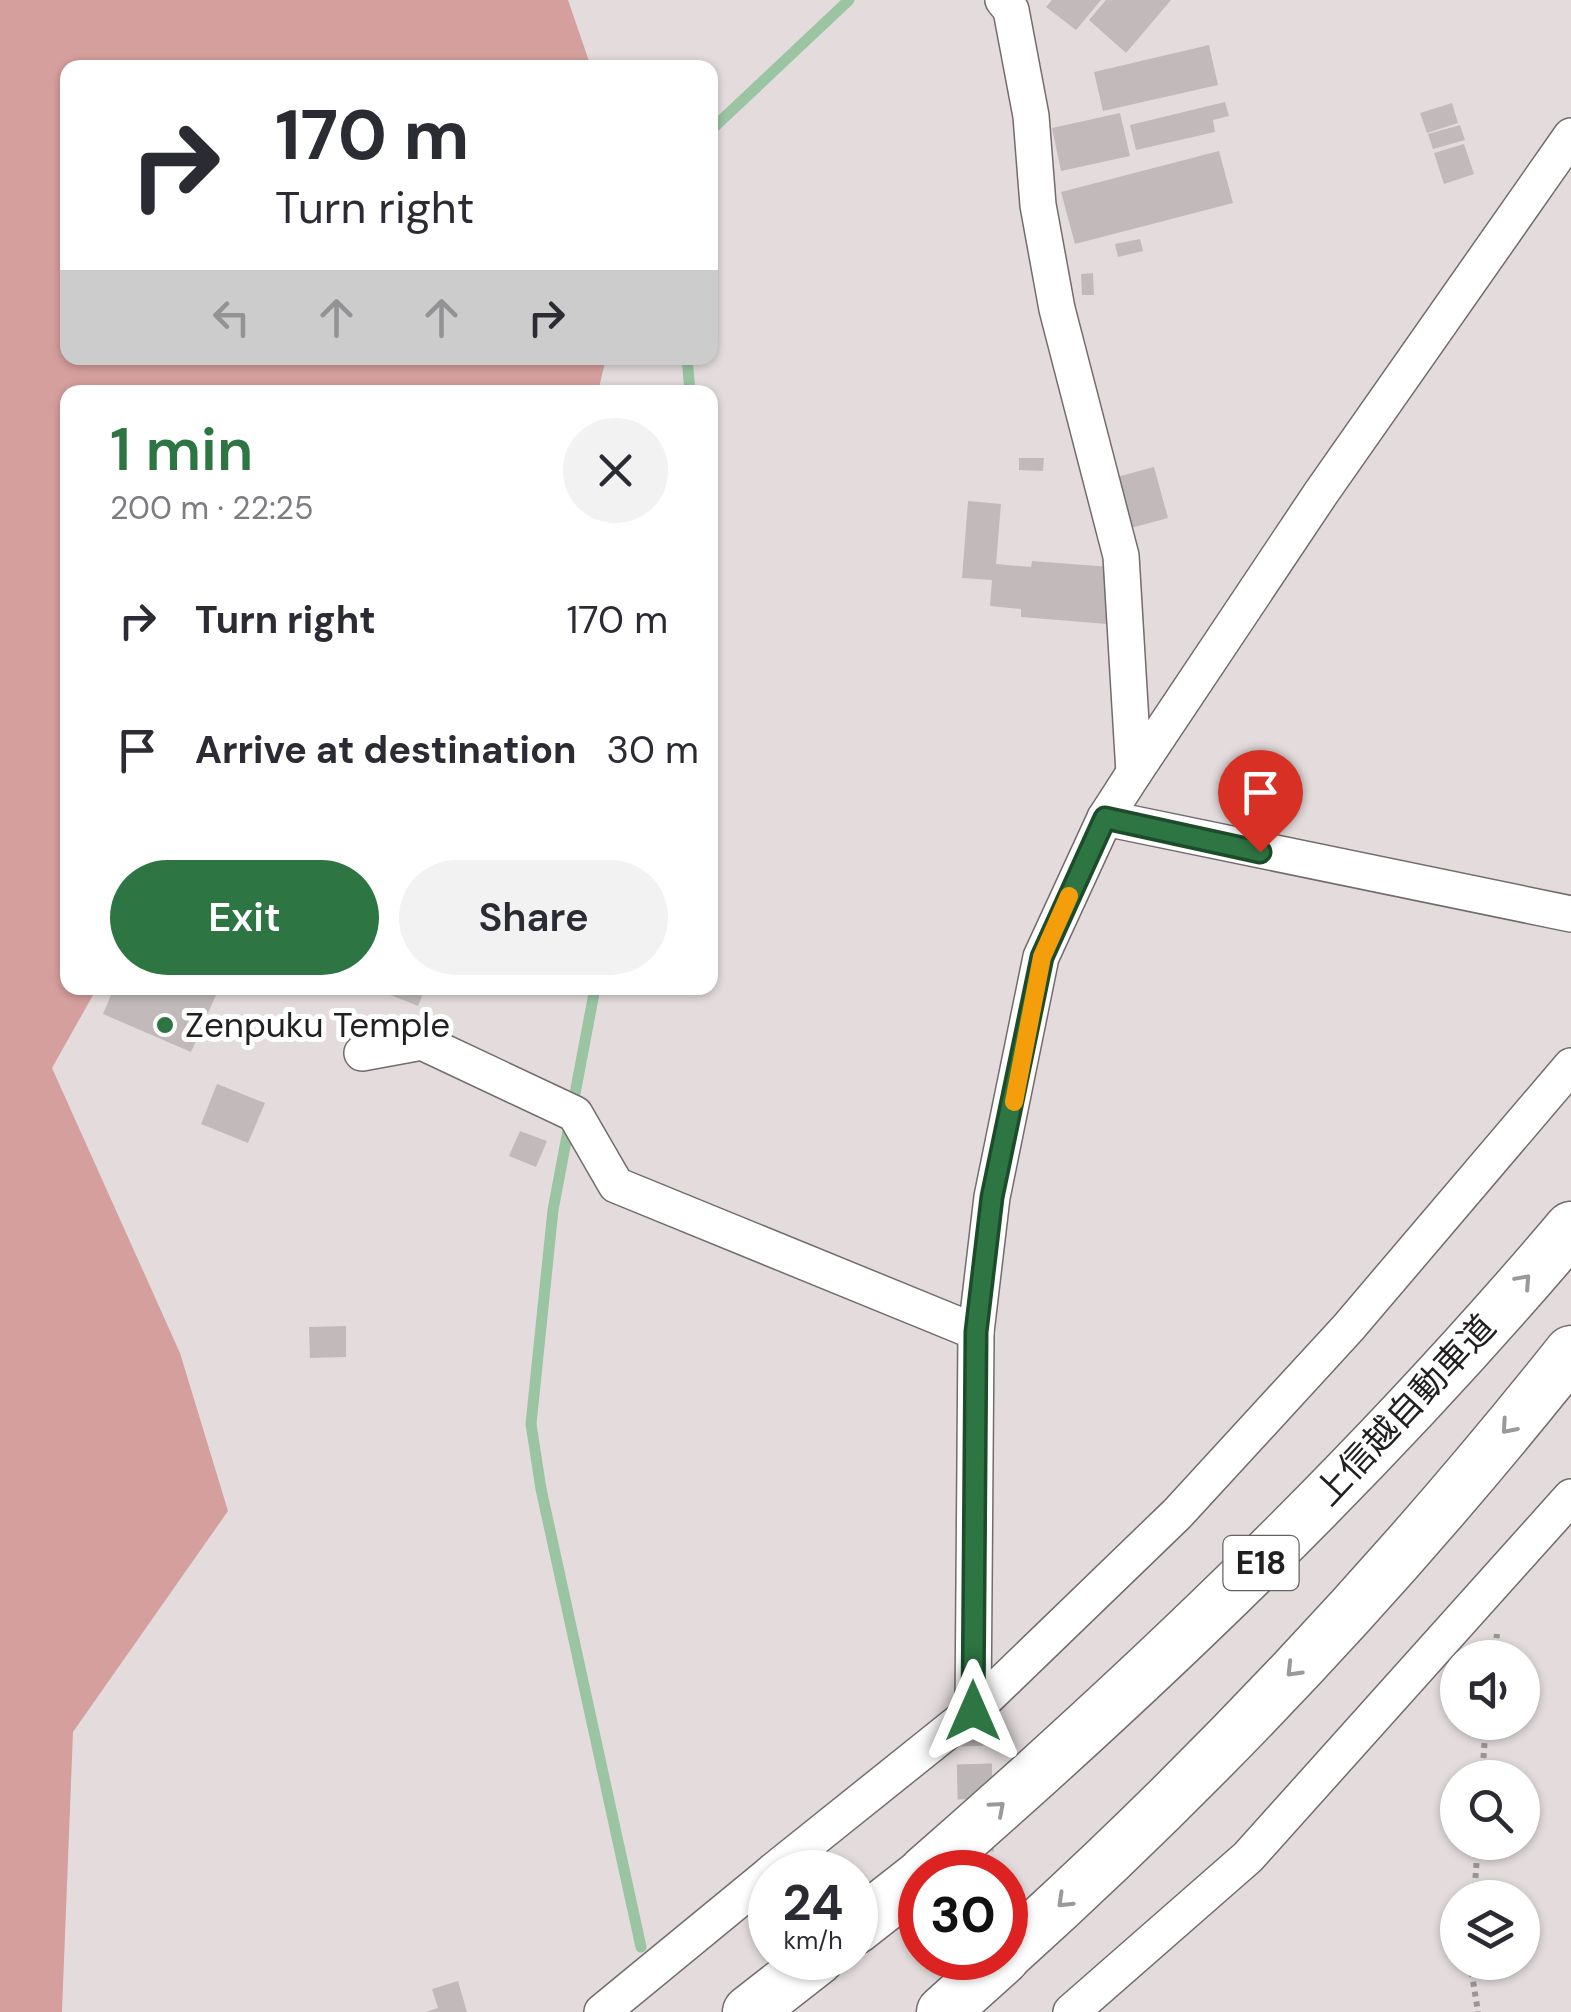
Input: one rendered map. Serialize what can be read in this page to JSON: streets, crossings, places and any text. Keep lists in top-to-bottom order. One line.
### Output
{"streets":{"highway":["上信越自動車道","E18"]},"places":["Zenpuku Temple"],"page":{"turn":["170 m","Turn right"],"heading":["1 min","200 m · 22:25"],"list":[{"name":"Turn right","value":"170 m"},{"name":"Arrive at destination","value":"30 m"}],"buttons":["Exit","Share"],"speed":"24 km/h","limit":"30"}}
